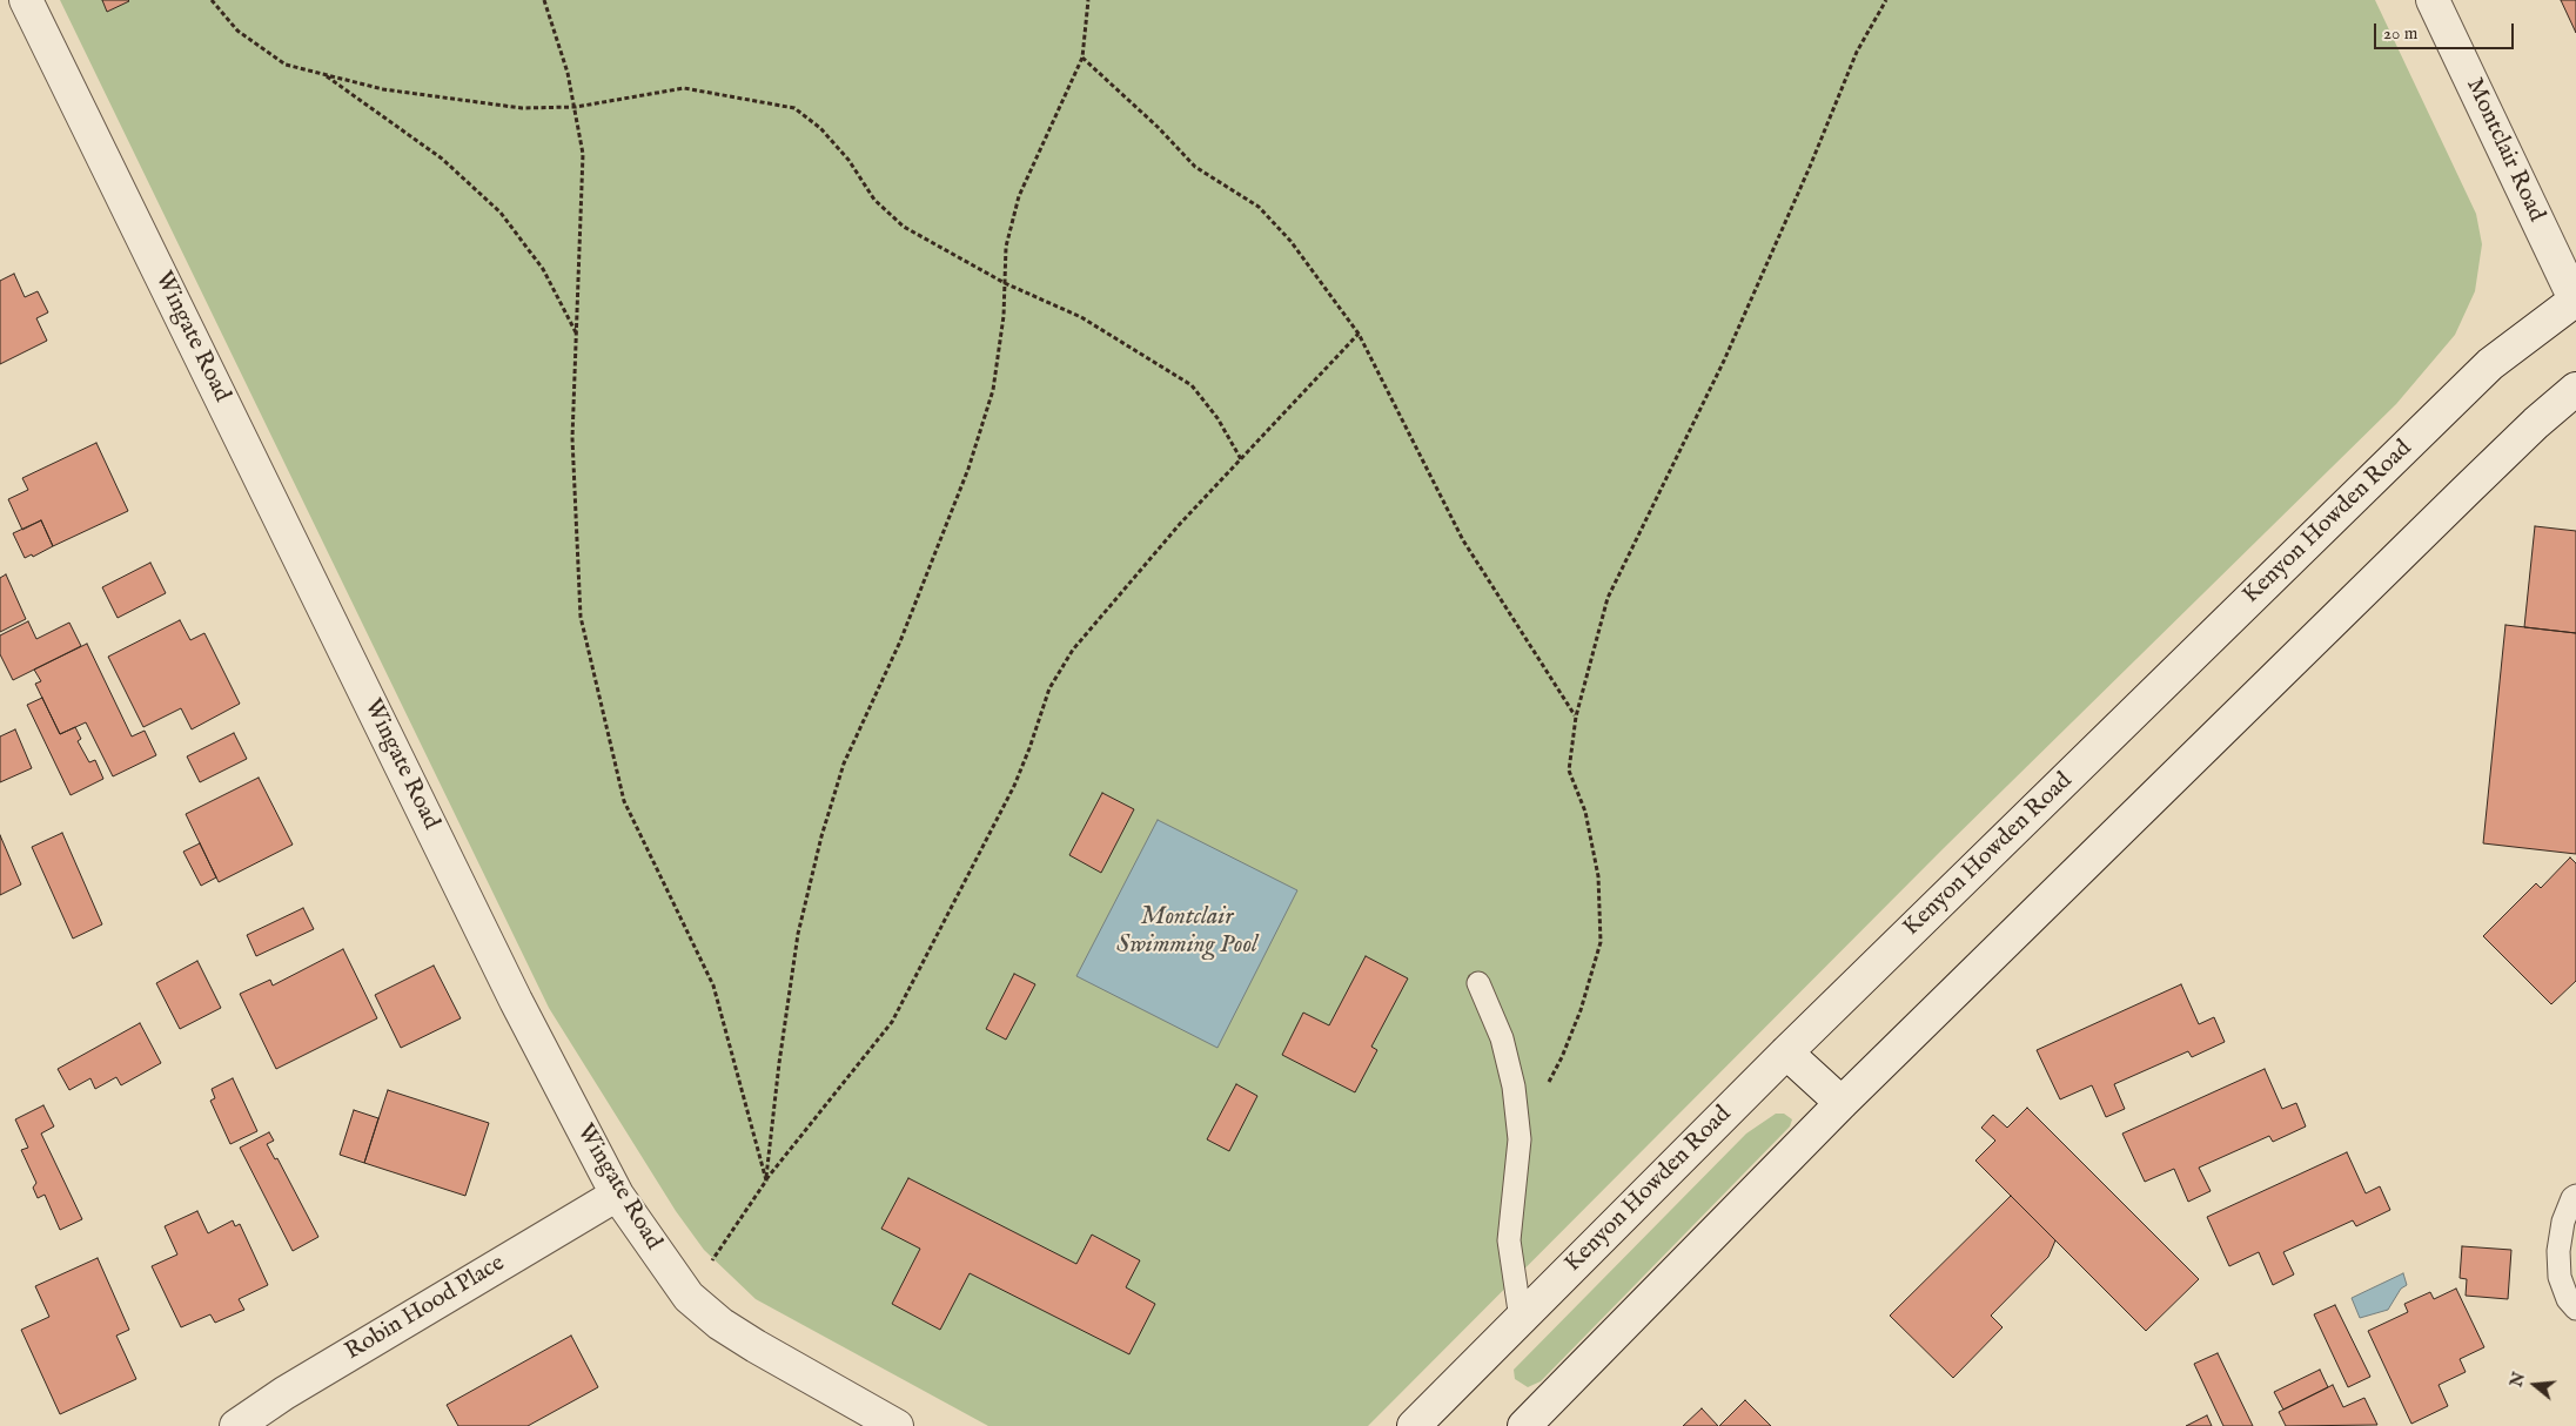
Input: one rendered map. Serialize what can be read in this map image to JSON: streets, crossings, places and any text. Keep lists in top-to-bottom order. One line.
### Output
{"streets":{"street":["Montclair Road","Wingate Road","Kenyon Howden Road","Robin Hood Place"]},"crossings":[["Montclair Road","Kenyon Howden Road"],["Wingate Road","Robin Hood Place"]],"water":["Montclair Swimming Pool"],"scale_bar":"20 m","north":"left"}
